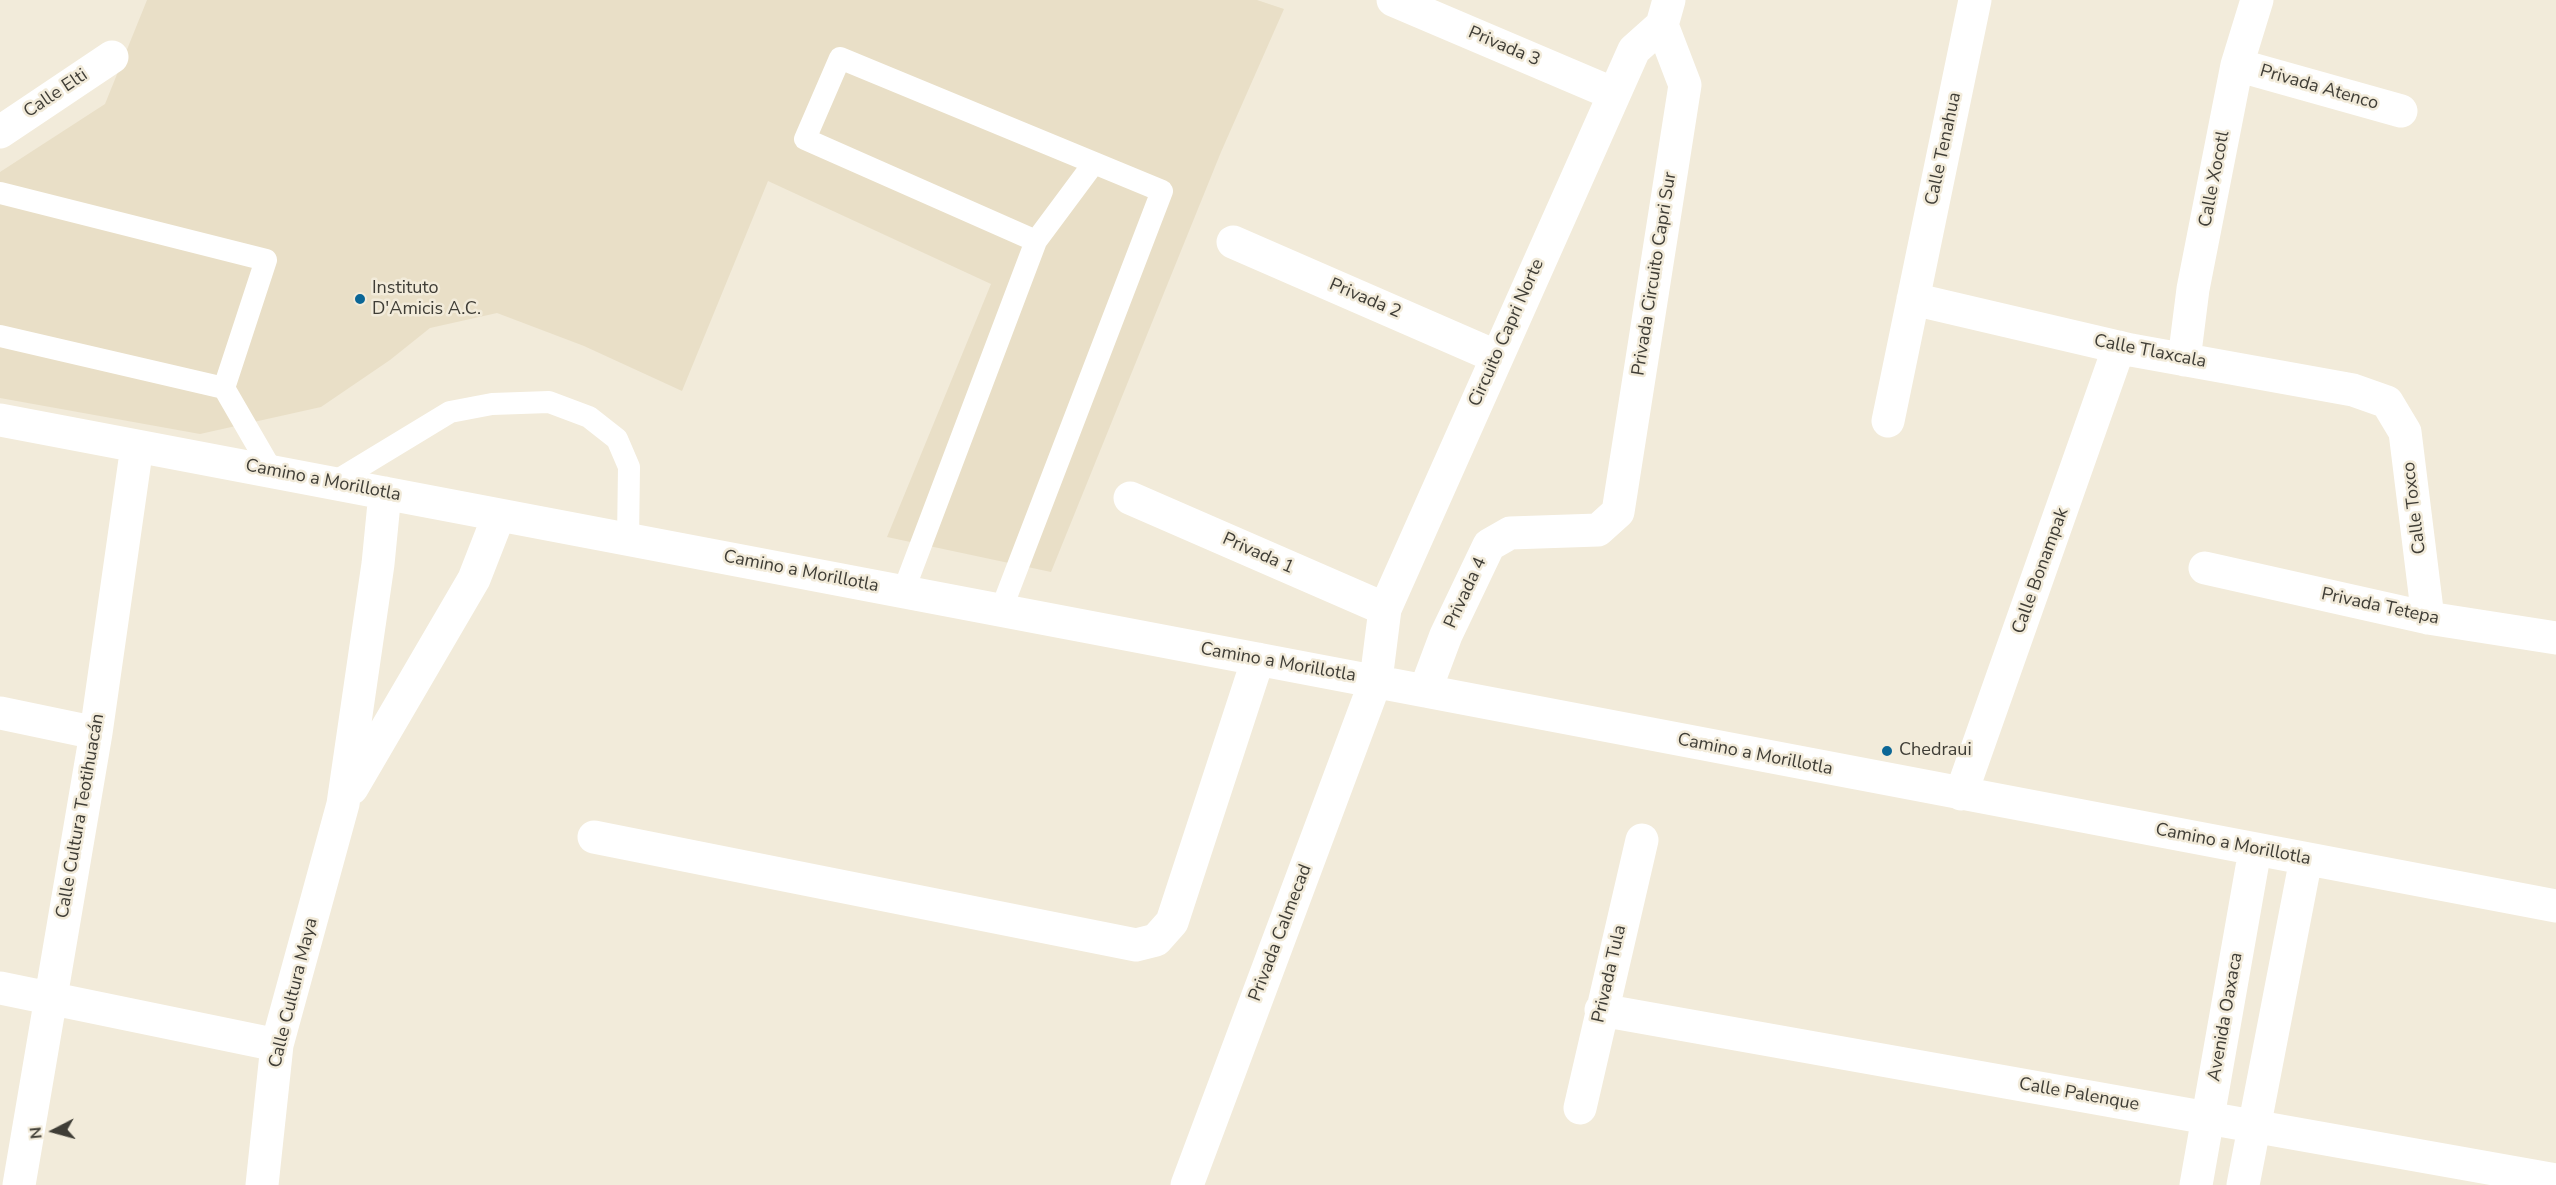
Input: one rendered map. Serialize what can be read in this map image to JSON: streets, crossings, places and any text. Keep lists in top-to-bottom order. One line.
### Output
{"streets":{"street":["Privada 3","Privada Atenco","Calle Elti","Calle Tenahua","Calle Xocotl","Privada Circuito Capri Sur","Privada 2","Circuito Capri Norte","Calle Tlaxcala","Camino a Morillotla","Calle Toxco","Privada 1","Calle Bonampak","Privada 4","Privada Tetepa","Calle Cultura Teotihuacán","Privada Calmecad","Privada Tula","Calle Cultura Maya","Avenida Oaxaca","Calle Palenque"]},"crossings":[["Privada 3","Circuito Capri Norte"],["Privada Atenco","Calle Xocotl"],["Calle Tenahua","Calle Tlaxcala"],["Calle Xocotl","Calle Tlaxcala"],["Privada Circuito Capri Sur","Circuito Capri Norte"],["Privada Circuito Capri Sur","Privada 4"],["Privada 2","Circuito Capri Norte"],["Circuito Capri Norte","Camino a Morillotla"],["Circuito Capri Norte","Privada 1"],["Circuito Capri Norte","Privada Calmecad"],["Calle Tlaxcala","Calle Toxco"],["Calle Tlaxcala","Calle Bonampak"],["Camino a Morillotla","Calle Bonampak"],["Camino a Morillotla","Privada 4"],["Camino a Morillotla","Calle Cultura Teotihuacán"],["Camino a Morillotla","Privada Calmecad"],["Camino a Morillotla","Calle Cultura Maya"],["Camino a Morillotla","Avenida Oaxaca"],["Calle Toxco","Privada Tetepa"],["Privada Tula","Calle Palenque"],["Avenida Oaxaca","Calle Palenque"]],"places":["Instituto D'Amicis A.C.","Chedraui"],"north":"left"}
